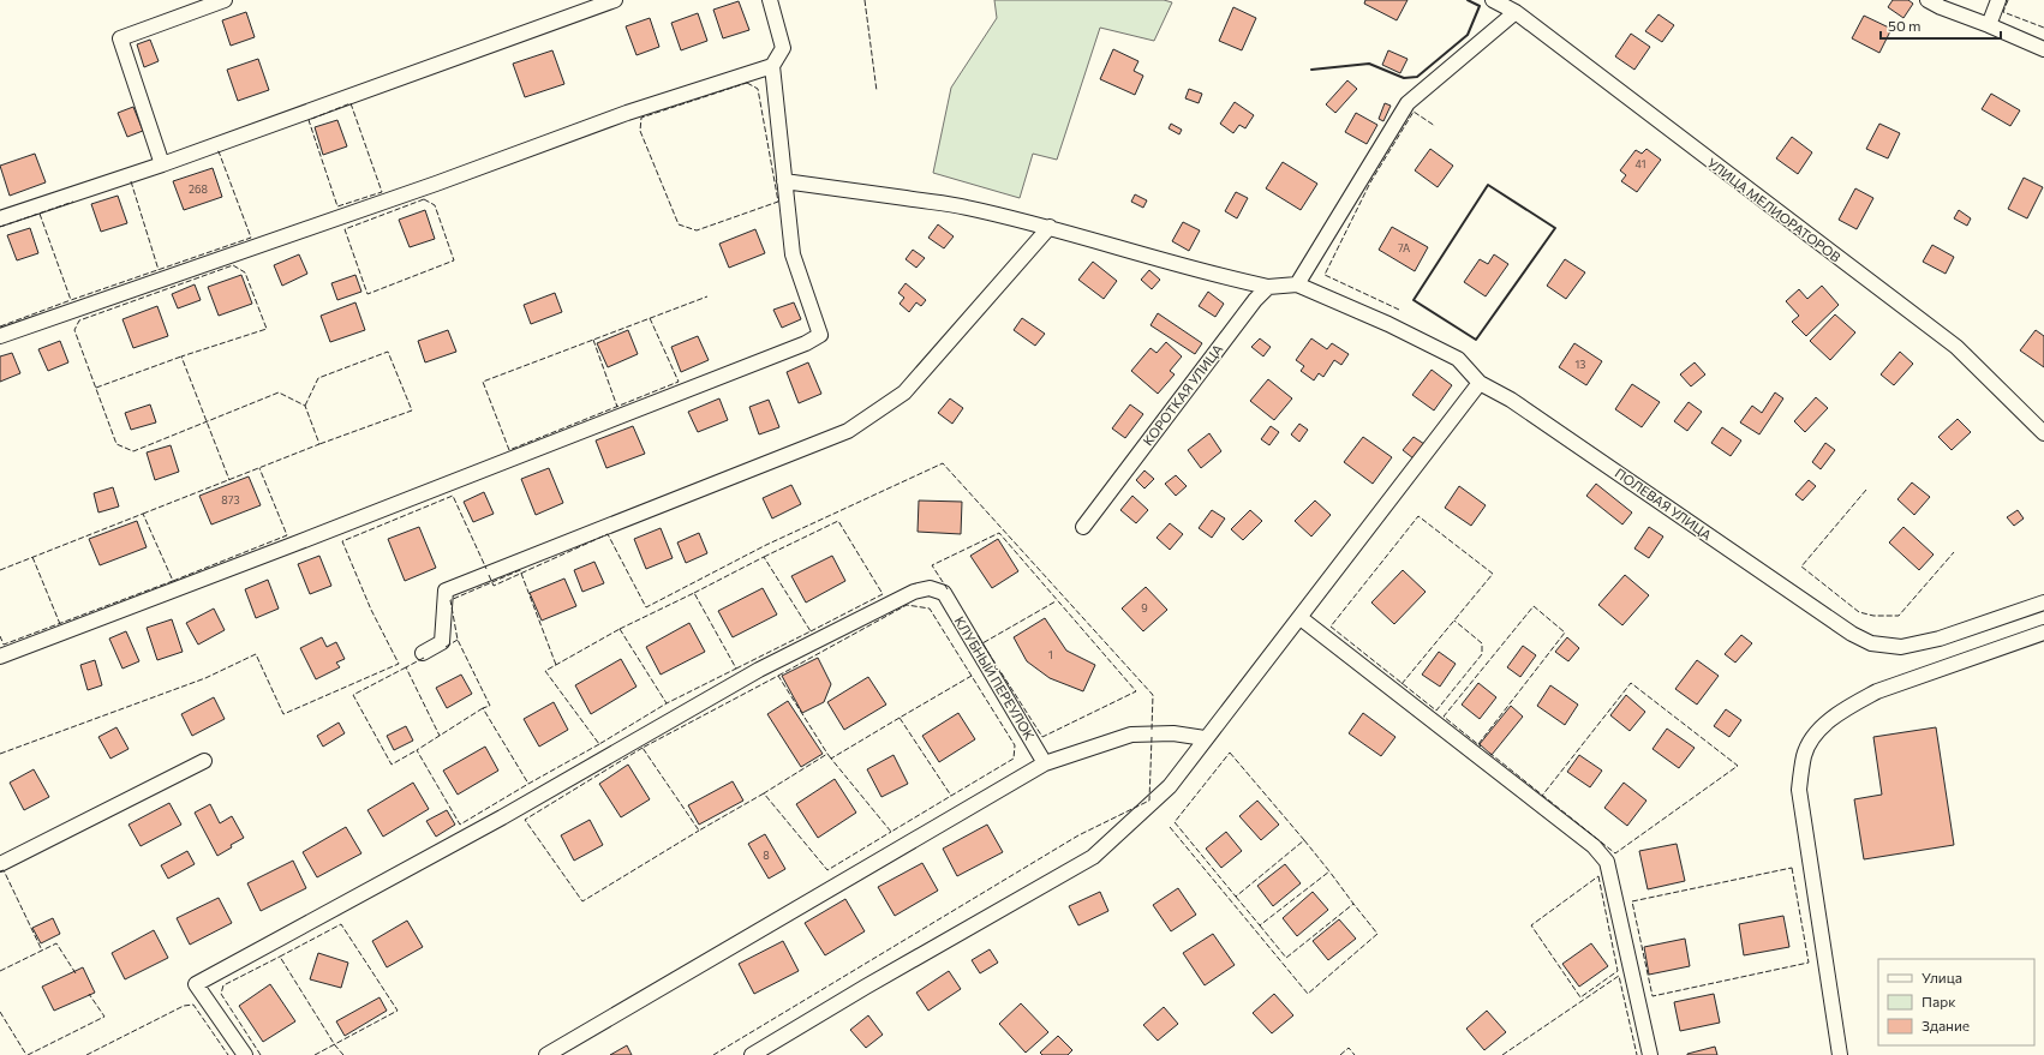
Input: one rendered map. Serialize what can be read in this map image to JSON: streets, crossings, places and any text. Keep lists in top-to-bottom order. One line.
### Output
{"streets":{"street":["УЛИЦА МЕЛИОРАТОРОВ","КОРОТКАЯ УЛИЦА","ПОЛЕВАЯ УЛИЦА","КЛУБНЫЙ ПЕРЕУЛОК"]},"house_numbers":["41","268","7А","13","873","9","1","8"],"legend":["Улица","Парк","Здание"],"scale_bar":"50 m"}
